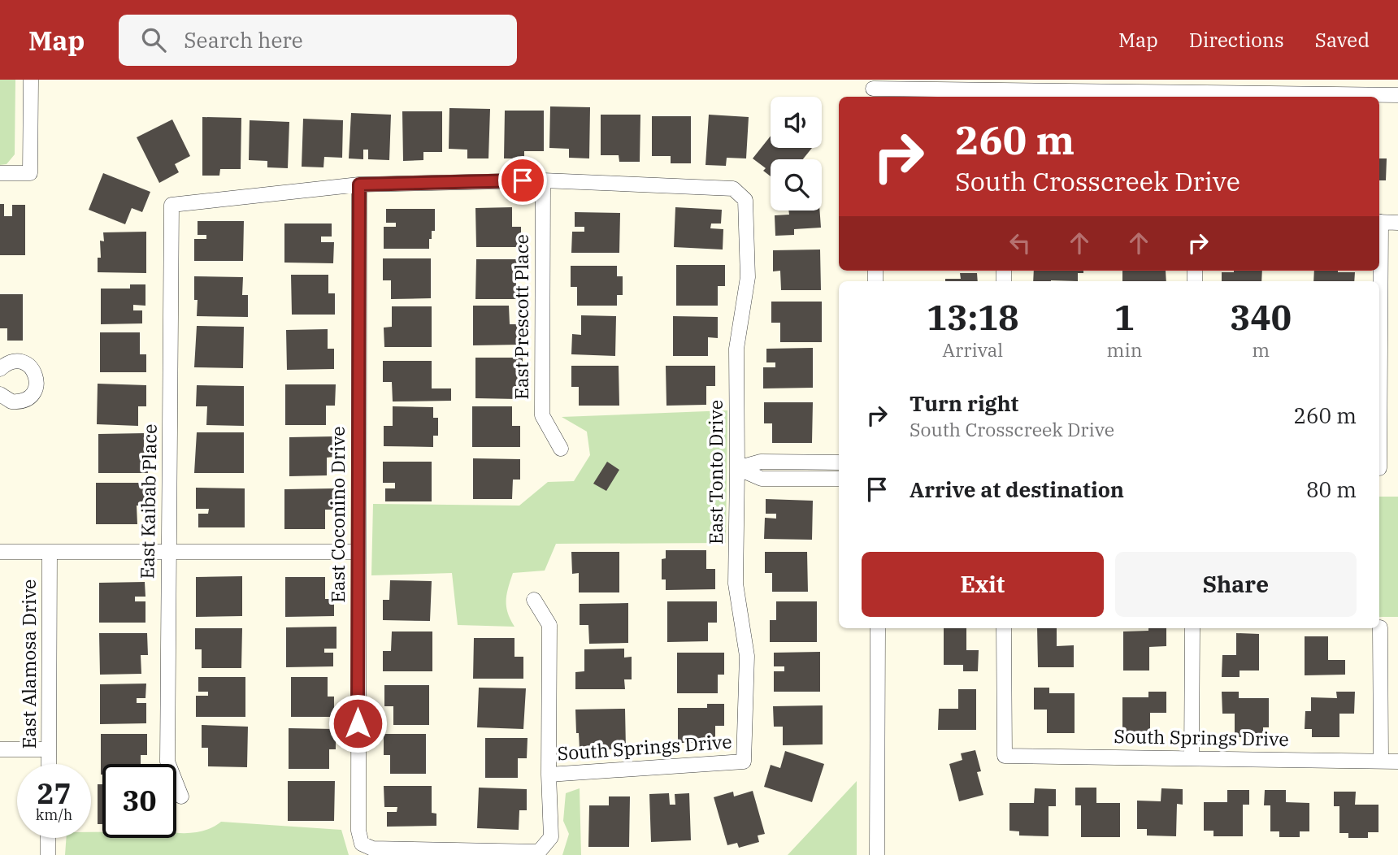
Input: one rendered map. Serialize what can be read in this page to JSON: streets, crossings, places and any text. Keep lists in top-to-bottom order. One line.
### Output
{"streets":{"street":["East Prescott Place","East Tonto Drive","East Kaibab Place","East Coconino Drive","East Alamosa Drive","South Springs Drive"]},"crossings":[["East Prescott Place","East Tonto Drive"],["East Tonto Drive","South Springs Drive"],["East Kaibab Place","East Coconino Drive"],["East Coconino Drive","South Springs Drive"]],"page":{"header":"Map","search":"Search here","nav":["Map","Directions","Saved"],"turn":["260 m","South Crosscreek Drive"],"eta":["13:18","Arrival","1","min","340","m"],"list":[{"name":"Turn right","note":"South Crosscreek Drive","value":"260 m"},{"name":"Arrive at destination","value":"80 m"}],"buttons":["Exit","Share"],"speed":"27 km/h","limit":"30"}}
